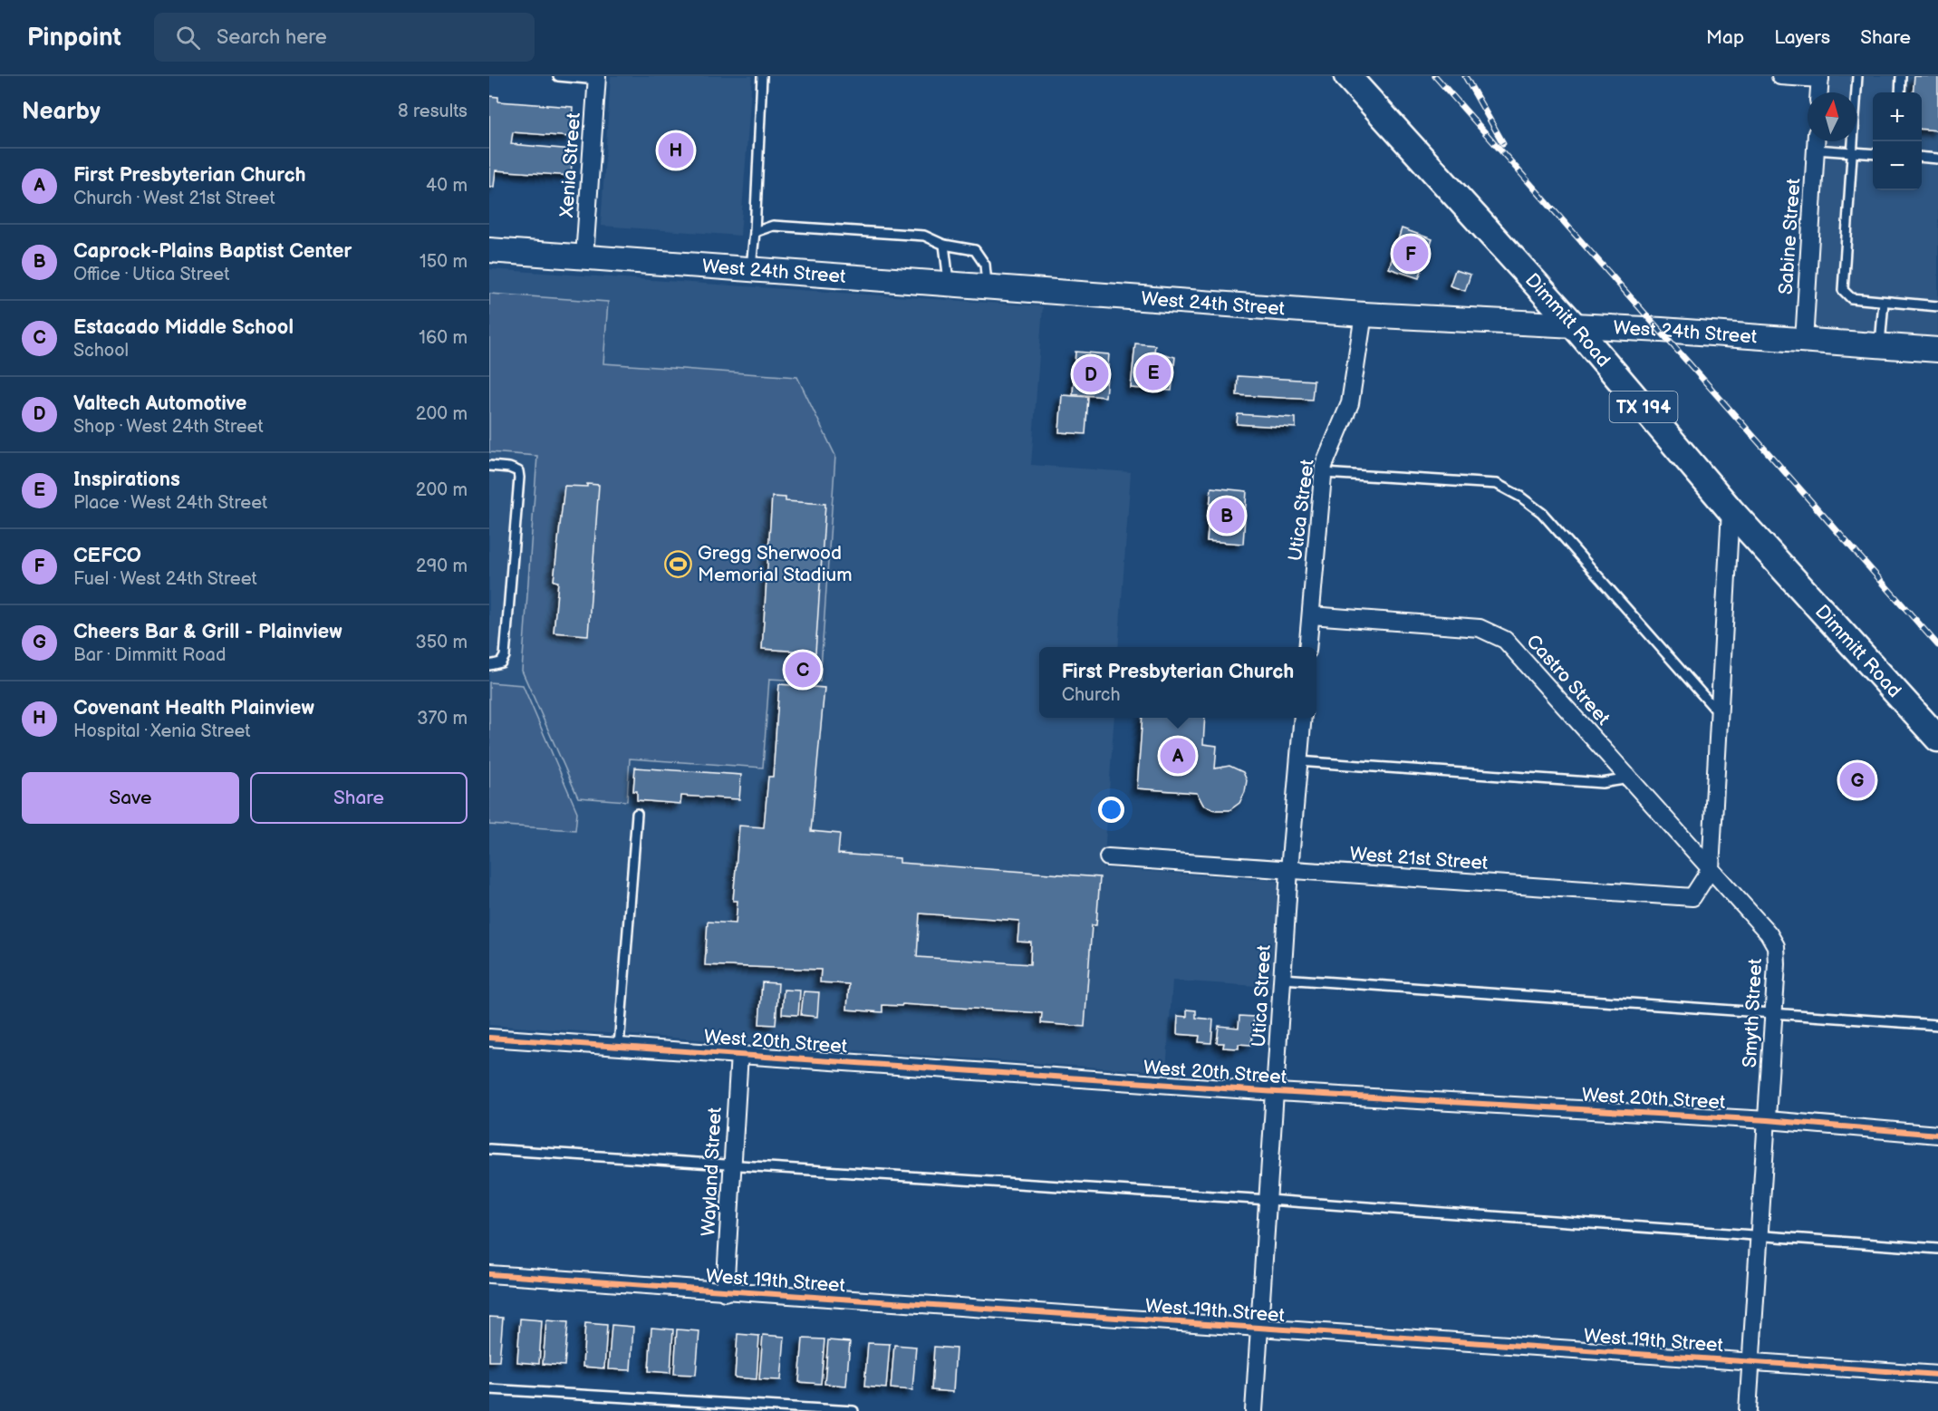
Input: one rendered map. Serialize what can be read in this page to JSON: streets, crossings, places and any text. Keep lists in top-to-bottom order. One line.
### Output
{"streets":{"main road":["West 24th Street","Dimmitt Road","TX 194"],"street":["Xenia Street","Sabine Street","Utica Street","Castro Street","West 21st Street","Smyth Street","West 20th Street","Wayland Street","West 19th Street"]},"crossings":[["Xenia Street","West 24th Street"],["Sabine Street","West 24th Street"],["West 24th Street","Dimmitt Road"],["West 24th Street","Utica Street"],["Utica Street","Castro Street"],["Utica Street","West 21st Street"],["Utica Street","West 20th Street"],["Utica Street","West 19th Street"],["Castro Street","West 21st Street"],["Castro Street","Smyth Street"],["West 21st Street","Smyth Street"],["Smyth Street","West 20th Street"],["Smyth Street","West 19th Street"],["West 20th Street","Wayland Street"],["Wayland Street","West 19th Street"]],"places":{"sports":["Gregg Sherwood Memorial Stadium"]},"north":"top","page":{"header":"Pinpoint","search":"Search here","nav":["Map","Layers","Share"],"heading":["Nearby","8 results"],"map_buttons":["+","−"],"pins":["H","F","E","D","B","C","A","G"],"list":[{"mark":"A","name":"First Presbyterian Church","note":"Church · West 21st Street","value":"40 m"},{"mark":"B","name":"Caprock-Plains Baptist Center","note":"Office · Utica Street","value":"150 m"},{"mark":"C","name":"Estacado Middle School","note":"School","value":"160 m"},{"mark":"D","name":"Valtech Automotive","note":"Shop · West 24th Street","value":"200 m"},{"mark":"E","name":"Inspirations","note":"Place · West 24th Street","value":"200 m"},{"mark":"F","name":"CEFCO","note":"Fuel · West 24th Street","value":"290 m"},{"mark":"G","name":"Cheers Bar & Grill - Plainview","note":"Bar · Dimmitt Road","value":"350 m"},{"mark":"H","name":"Covenant Health Plainview","note":"Hospital · Xenia Street","value":"370 m"}],"popup":["First Presbyterian Church","Church"],"buttons":["Save","Share"]}}
